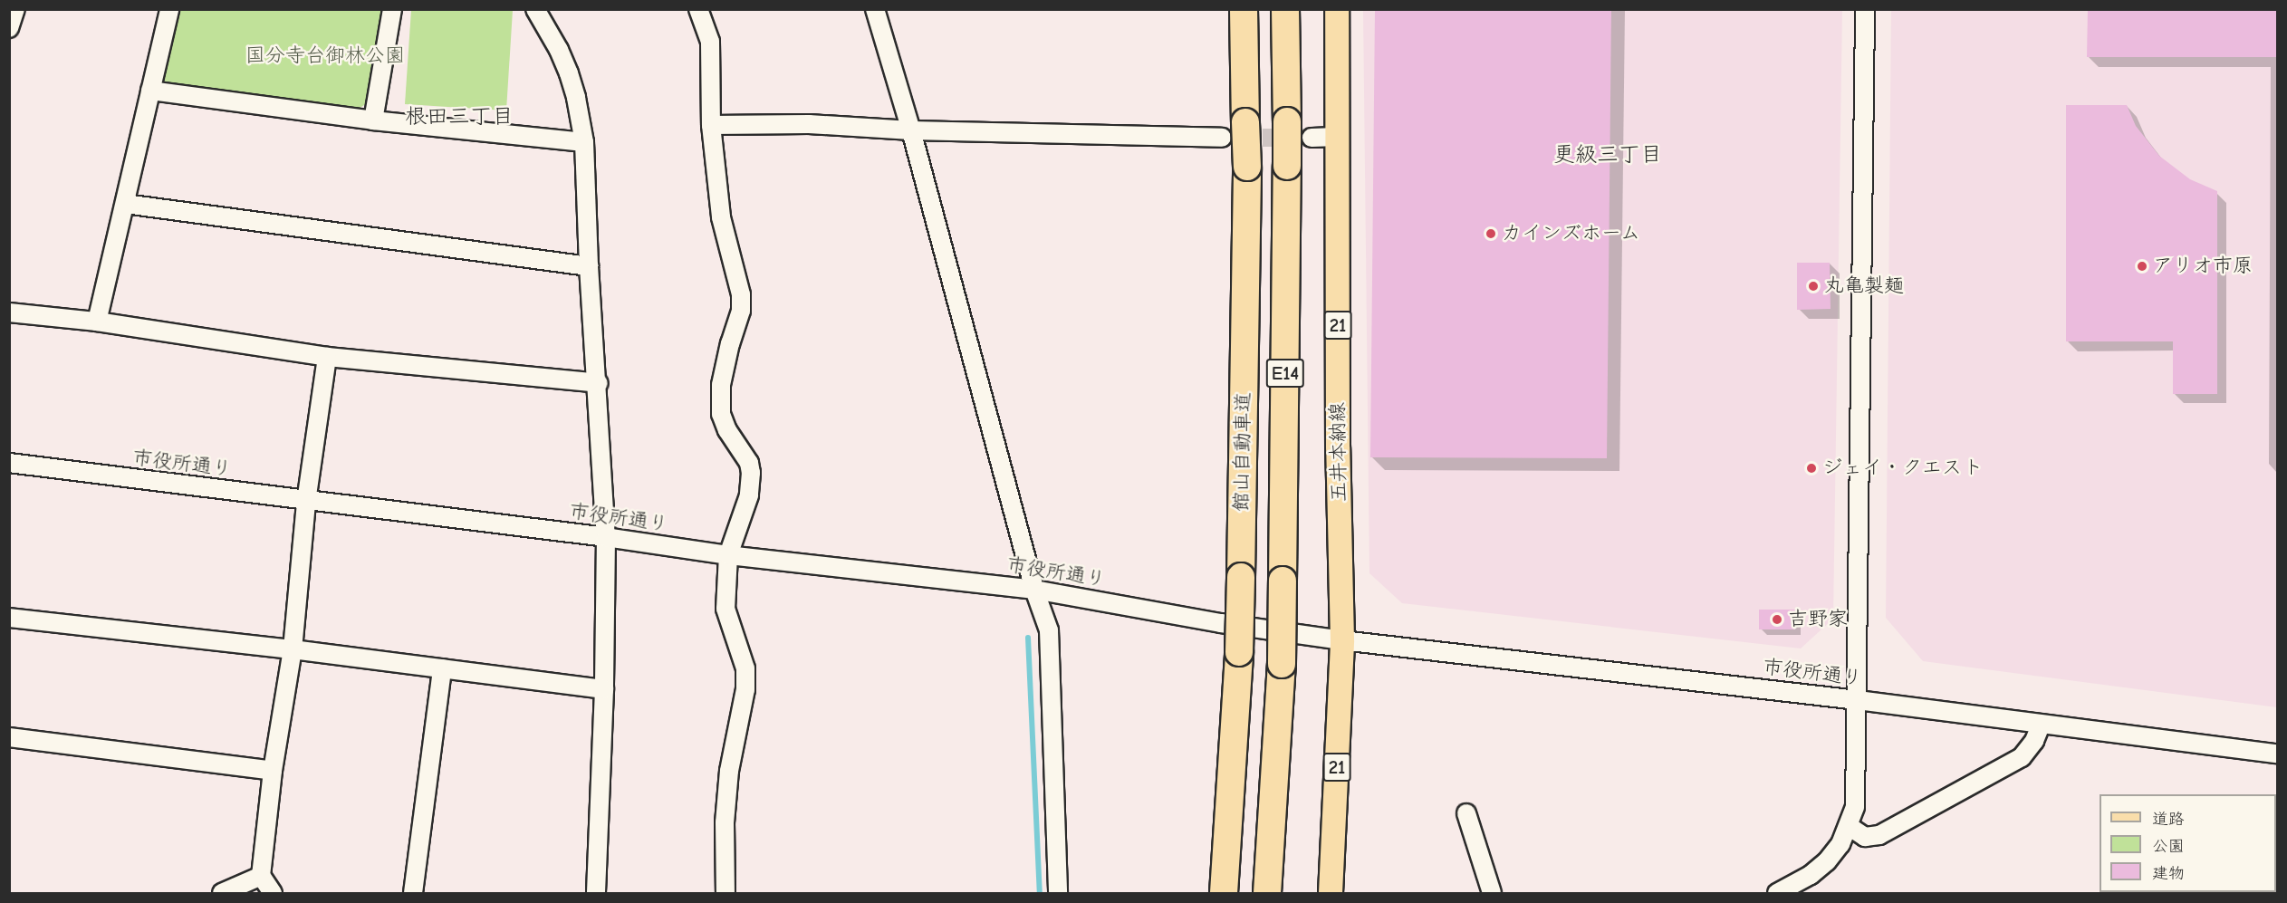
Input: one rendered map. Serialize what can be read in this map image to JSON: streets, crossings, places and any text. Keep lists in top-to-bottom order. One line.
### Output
{"streets":{"highway":["E14","館山自動車道"],"main road":["21","五井本納線"],"street":["市役所通り"]},"crossings":[["五井本納線","市役所通り"]],"districts":["根田三丁目","更級三丁目"],"parks":["国分寺台御林公園"],"places":["カインズホーム","アリオ市原","丸亀製麺","ジェイ・クエスト","吉野家"],"legend":["道路","公園","建物"]}
